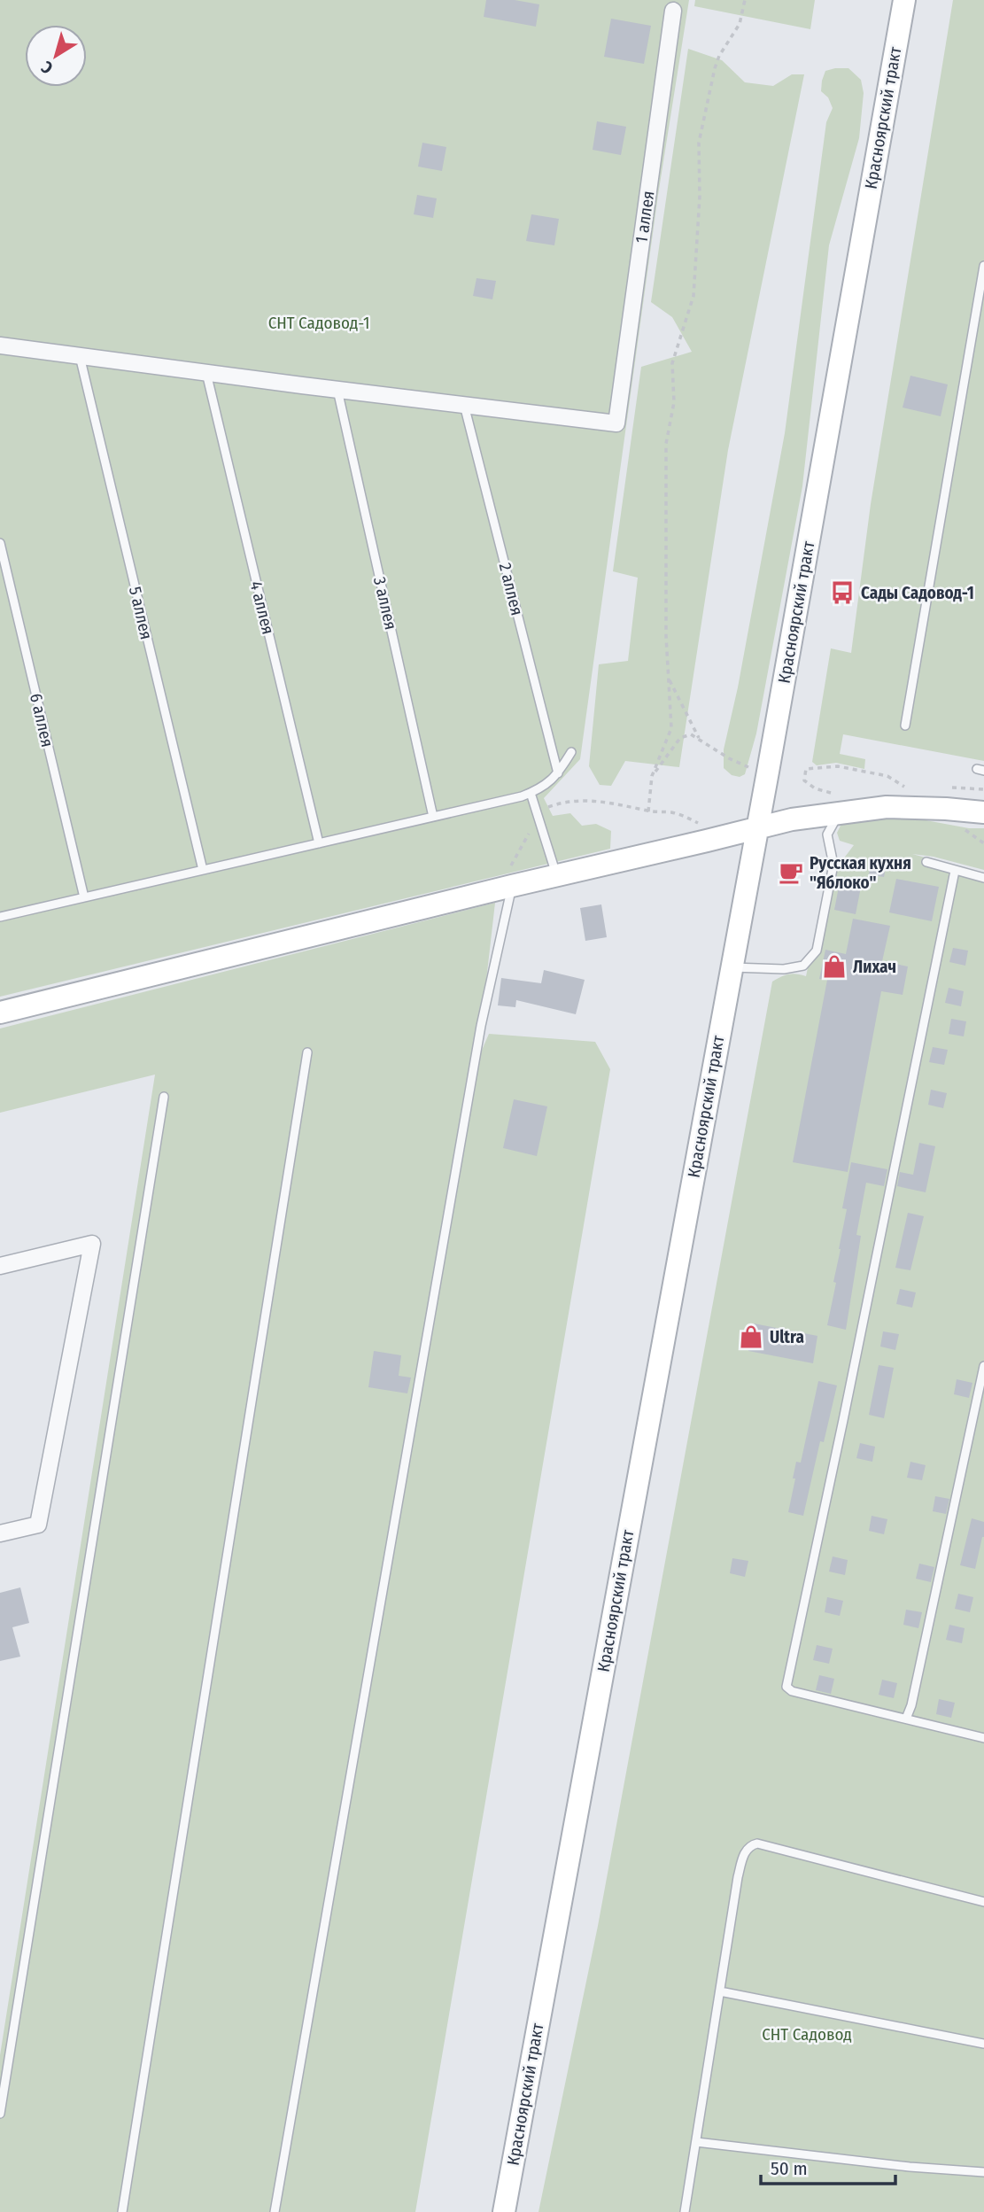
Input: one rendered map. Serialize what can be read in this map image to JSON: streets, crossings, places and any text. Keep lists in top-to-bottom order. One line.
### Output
{"streets":{"main road":["Красноярский тракт"],"street":["1 аллея"],"lane":["2 аллея","3 аллея","4 аллея","5 аллея","6 аллея"]},"crossings":[["1 аллея","2 аллея"]],"parks":["СНТ Садовод-1","СНТ Садовод"],"places":{"bus stop":["Сады Садовод-1"],"cafe":["Русская кухня \"Яблоко\""],"shop":["Лихач","Ultra"]},"scale_bar":"50 m","north":"bottom left"}
